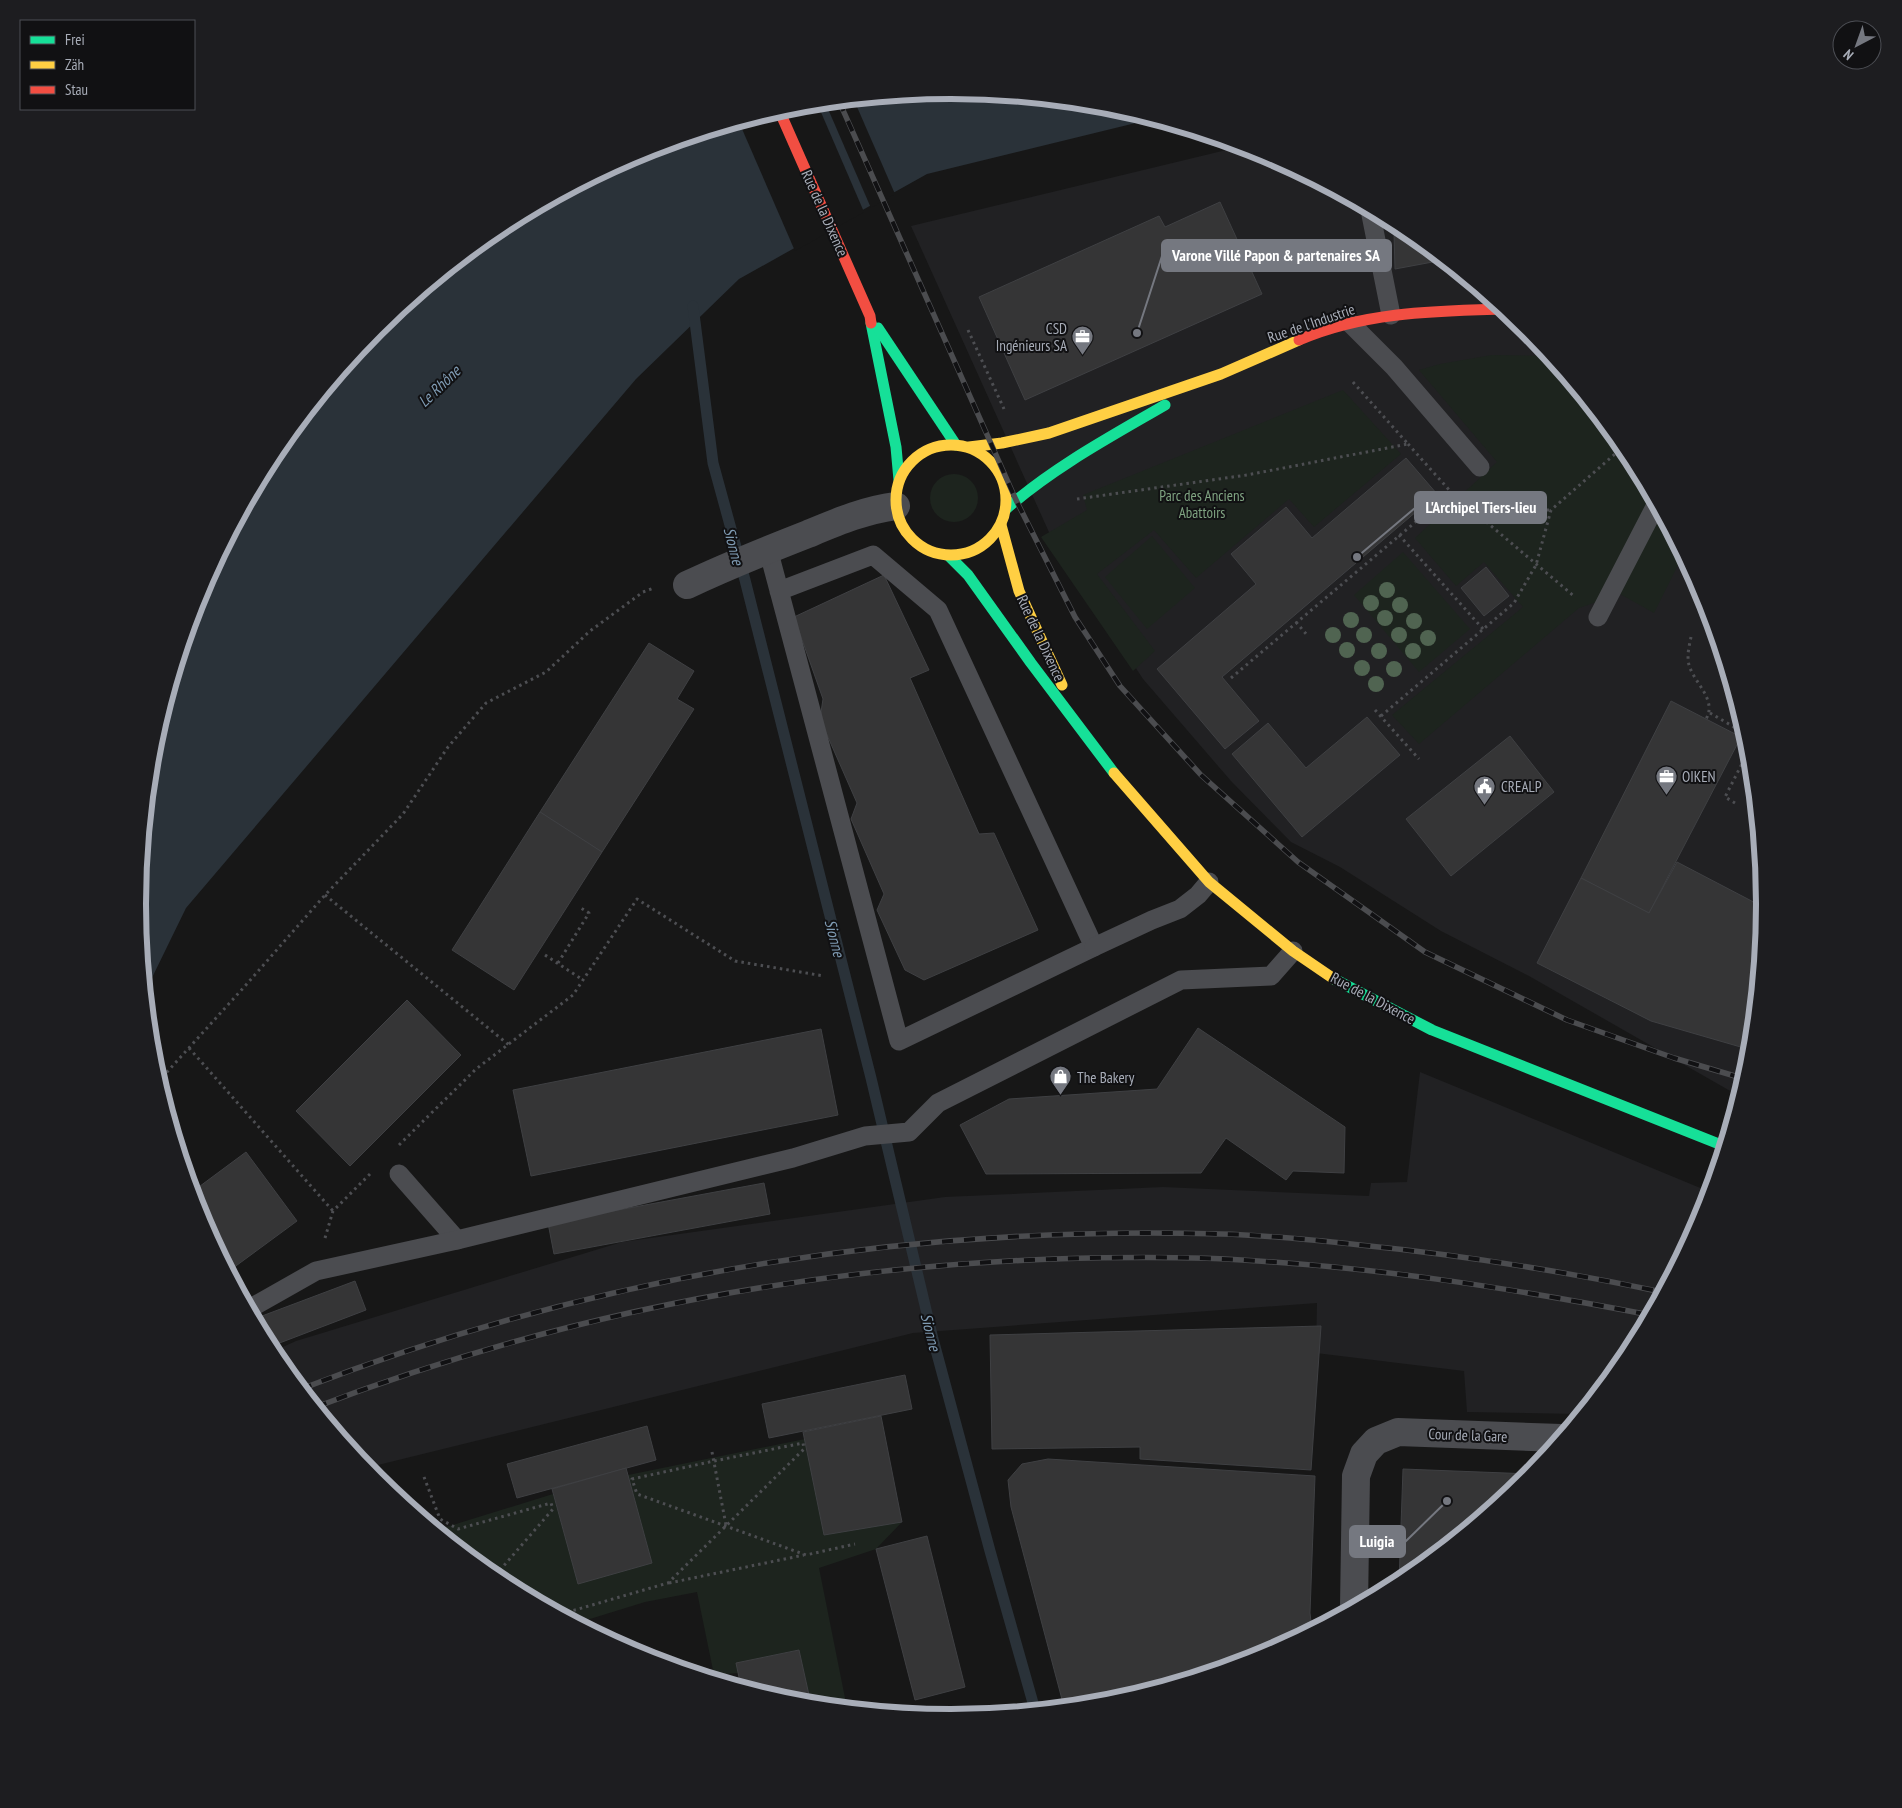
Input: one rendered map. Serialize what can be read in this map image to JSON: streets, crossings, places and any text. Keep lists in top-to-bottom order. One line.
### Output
{"streets":{"main road":["Rue de la Dixence","Rue de l'Industrie"],"street":["Cour de la Gare"]},"crossings":[["Rue de la Dixence","Rue de l'Industrie"]],"water":["Le Rhône","Sionne"],"parks":["Parc des Anciens Abattoirs"],"places":{"other":["Varone Villé Papon & partenaires SA","L'Archipel Tiers-lieu","Luigia"],"office":["CSD Ingénieurs SA","OIKEN"],"public building":["CREALP"],"shop":["The Bakery"]},"legend":["Frei","Zäh","Stau"],"north":"bottom left"}
